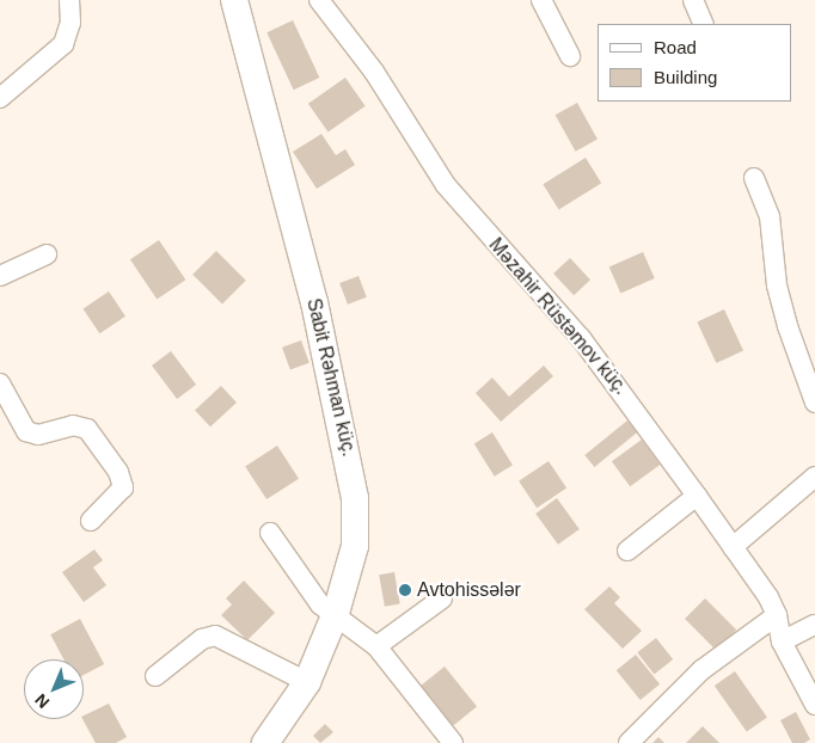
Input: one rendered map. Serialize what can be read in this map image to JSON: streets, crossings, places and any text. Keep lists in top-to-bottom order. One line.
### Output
{"streets":{"main road":["Sabit Rəhman küç."],"street":["Məzahir Rüstəmov küç."]},"places":["Avtohissələr"],"legend":["Road","Building"],"north":"bottom left"}
